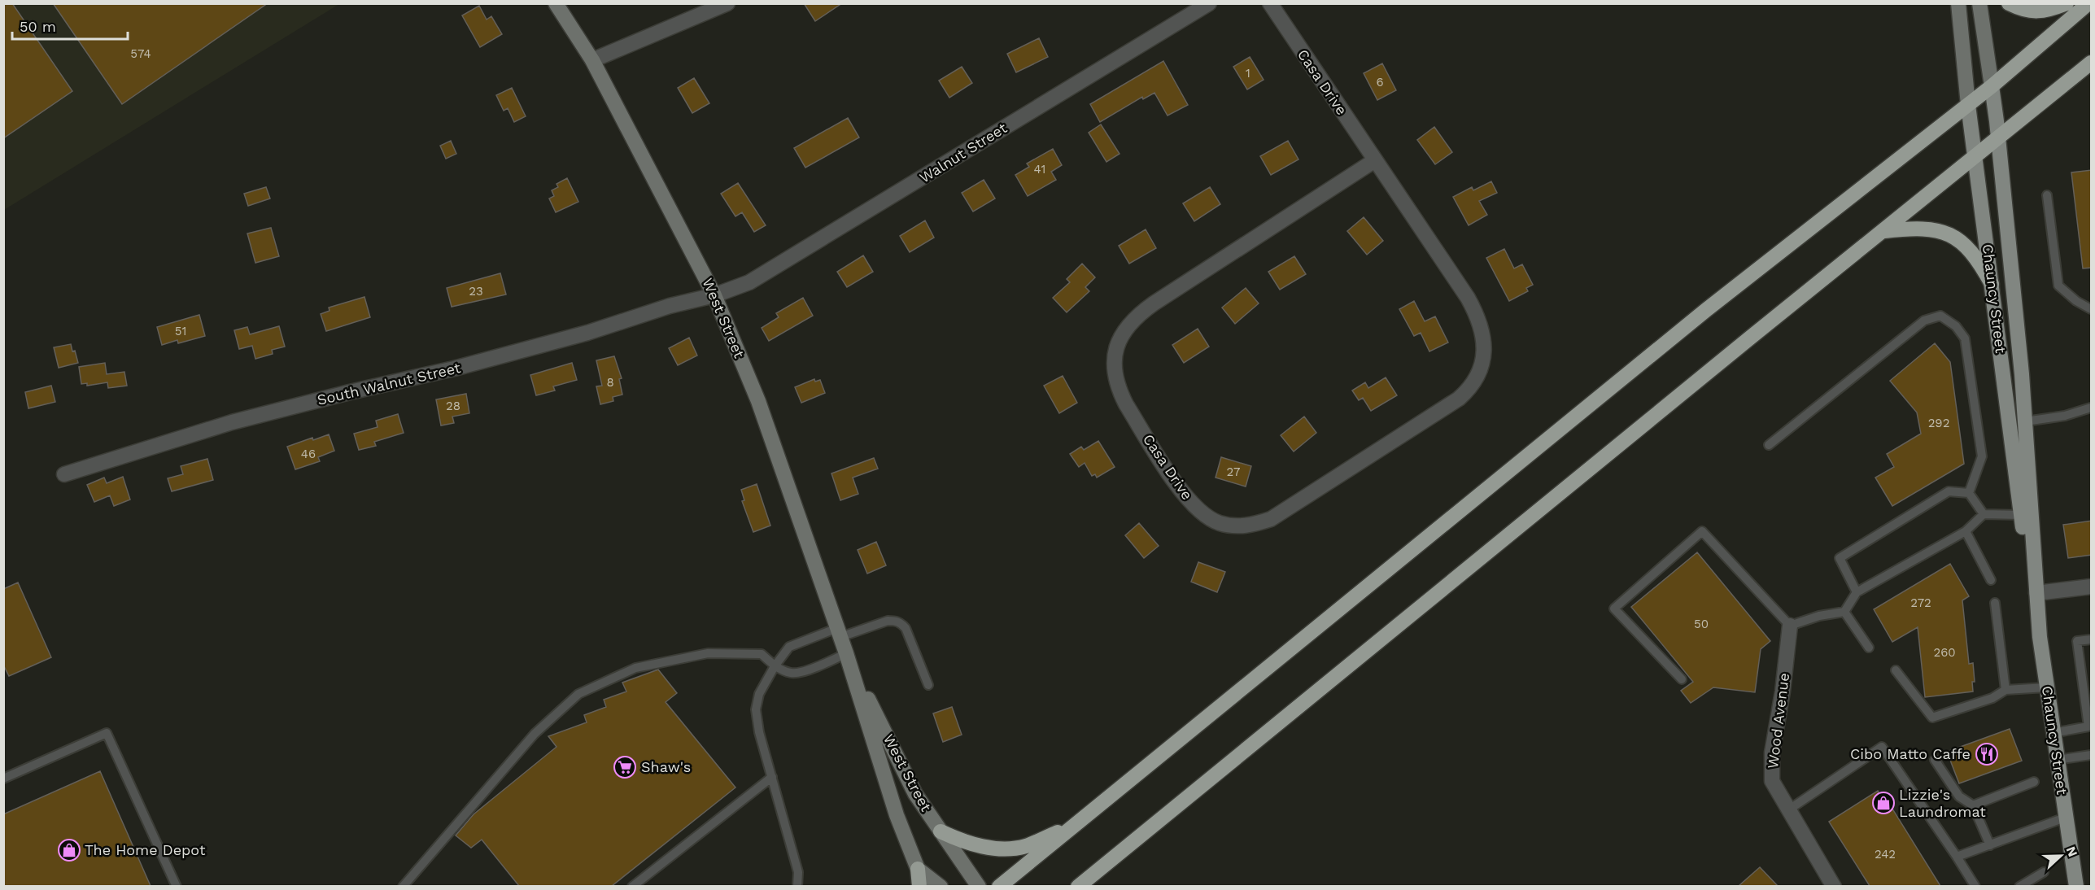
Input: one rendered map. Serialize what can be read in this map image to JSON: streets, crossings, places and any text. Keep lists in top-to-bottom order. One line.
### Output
{"streets":{"main road":["Chauncy Street"],"street":["Casa Drive","Walnut Street","West Street","South Walnut Street","Wood Avenue"]},"crossings":[["Walnut Street","West Street"],["Walnut Street","South Walnut Street"],["West Street","South Walnut Street"]],"places":{"restaurant":["Cibo Matto Caffe"],"supermarket":["Shaw's"],"shop":["Lizzie's Laundromat","The Home Depot"]},"house_numbers":["574","1","6","41","23","51","8","28","292","46","27","272","50","260","242"],"scale_bar":"50 m","north":"right"}
